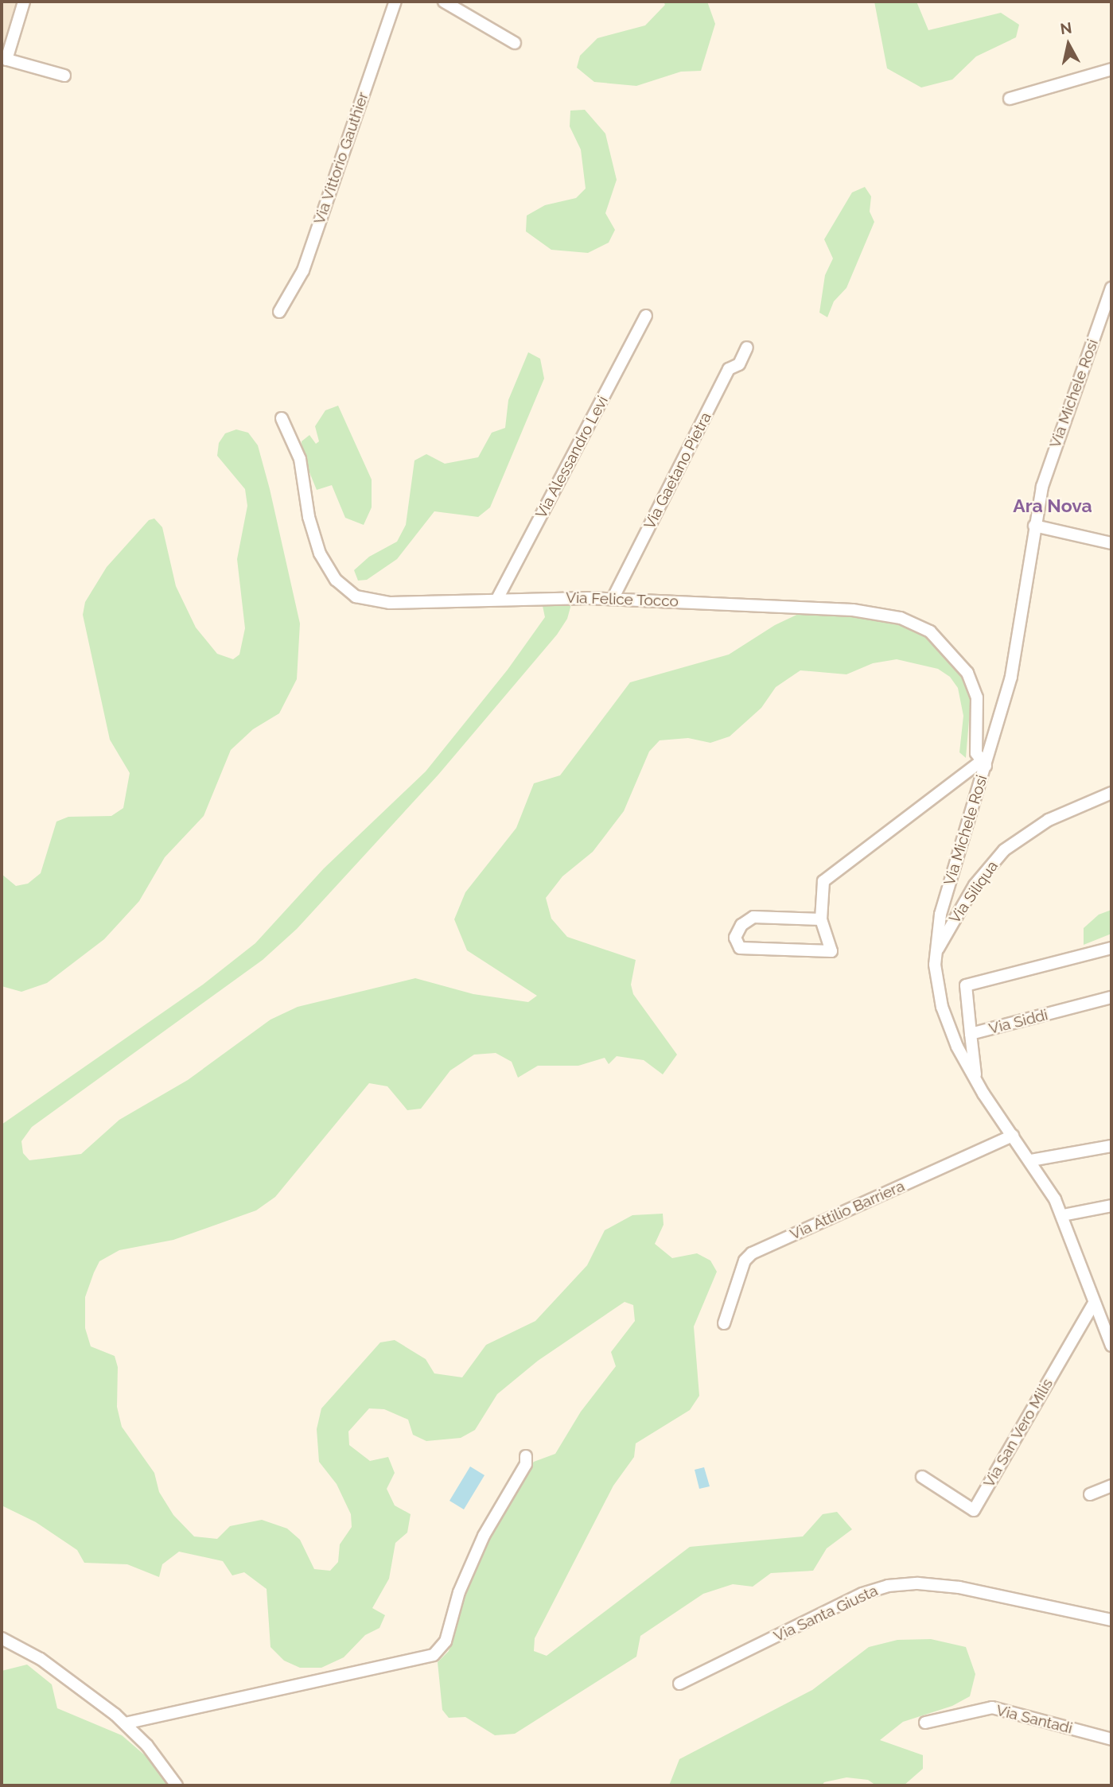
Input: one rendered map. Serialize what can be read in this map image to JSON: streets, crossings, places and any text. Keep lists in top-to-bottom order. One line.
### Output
{"streets":{"street":["Via Vittorio Gauthier","Via Michele Rosi","Via Alessandro Levi","Via Gaetano Pietra","Via Felice Tocco","Via Siliqua","Via Siddi","Via Attilio Barriera","Via San Vero Milis","Via Santa Giusta","Via Santadi"]},"crossings":[["Via Michele Rosi","Via Felice Tocco"],["Via Michele Rosi","Via Siliqua"],["Via Michele Rosi","Via Siddi"],["Via Michele Rosi","Via Attilio Barriera"],["Via Michele Rosi","Via San Vero Milis"],["Via Alessandro Levi","Via Felice Tocco"],["Via Gaetano Pietra","Via Felice Tocco"]],"districts":["Ara Nova"],"north":"top"}
